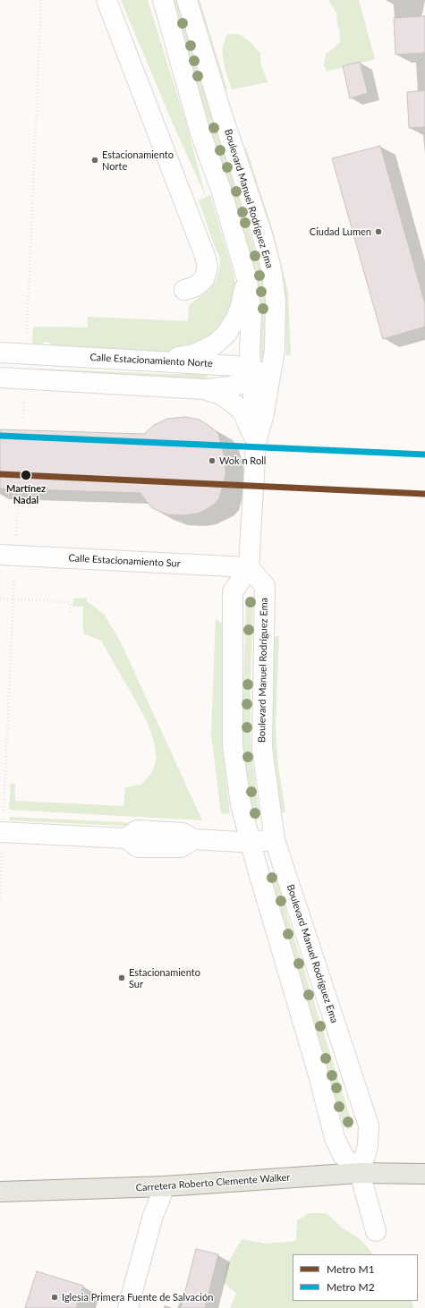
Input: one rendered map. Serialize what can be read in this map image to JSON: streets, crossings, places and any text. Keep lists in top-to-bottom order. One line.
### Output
{"streets":{"main road":["Carretera Roberto Clemente Walker"],"street":["Boulevard Manuel Rodríguez Ema","Calle Estacionamiento Norte","Calle Estacionamiento Sur"]},"crossings":[["Boulevard Manuel Rodríguez Ema","Calle Estacionamiento Sur"],["Boulevard Manuel Rodríguez Ema","Carretera Roberto Clemente Walker"]],"places":["Estacionamiento Norte","Ciudad Lumen","Wok n Roll","Martínez Nadal","Estacionamiento Sur","Iglesia Primera Fuente de Salvación"],"lines":["metro line M2","metro line M1"],"legend":["Metro M1","Metro M2"]}
